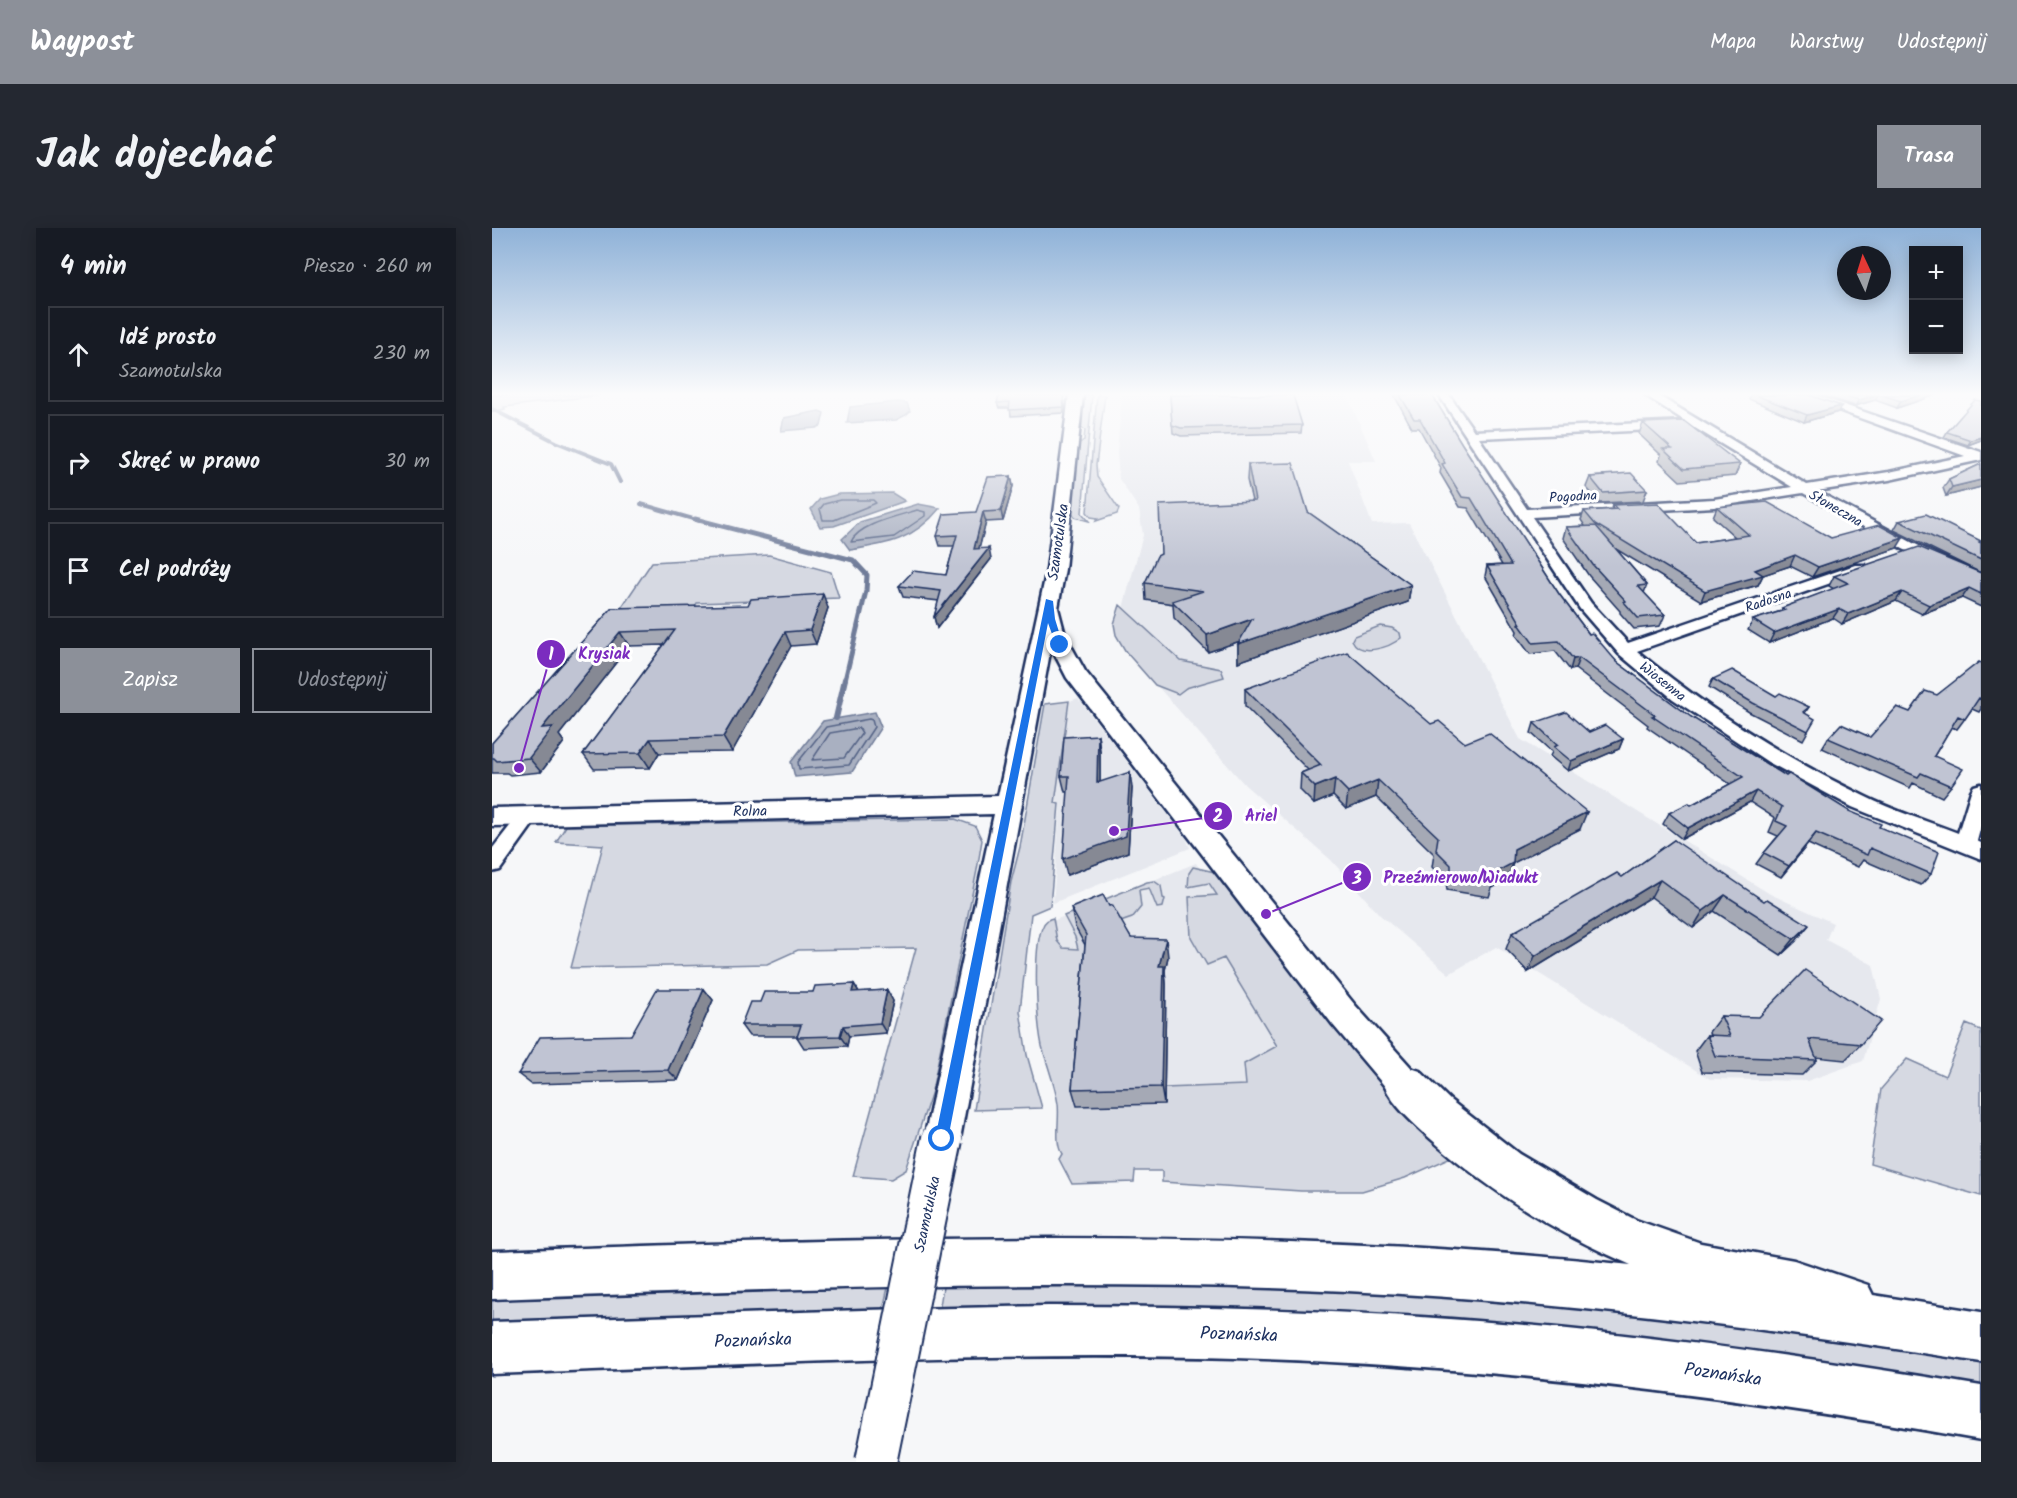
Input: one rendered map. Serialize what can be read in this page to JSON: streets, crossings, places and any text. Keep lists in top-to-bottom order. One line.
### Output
{"streets":{"main road":["Poznańska"],"street":["Pogodna","Słoneczna","Szamotulska","Radosna","Wiosenna","Rolna"]},"crossings":[["Pogodna","Słoneczna"],["Pogodna","Wiosenna"],["Szamotulska","Rolna"],["Radosna","Wiosenna"]],"places":["Krysiak","Ariel","Przeźmierowo/Wiadukt"],"north":"top","page":{"header":"Waypost","nav":["Mapa","Warstwy","Udostępnij"],"title":"Jak dojechać","buttons":["Trasa",["Zapisz","Udostępnij"]],"heading":["4 min","Pieszo · 260 m"],"map_buttons":["+","−"],"list":[["Idź prosto","Szamotulska","230 m"],["Skręć w prawo","30 m"],"Cel podróży"]}}
